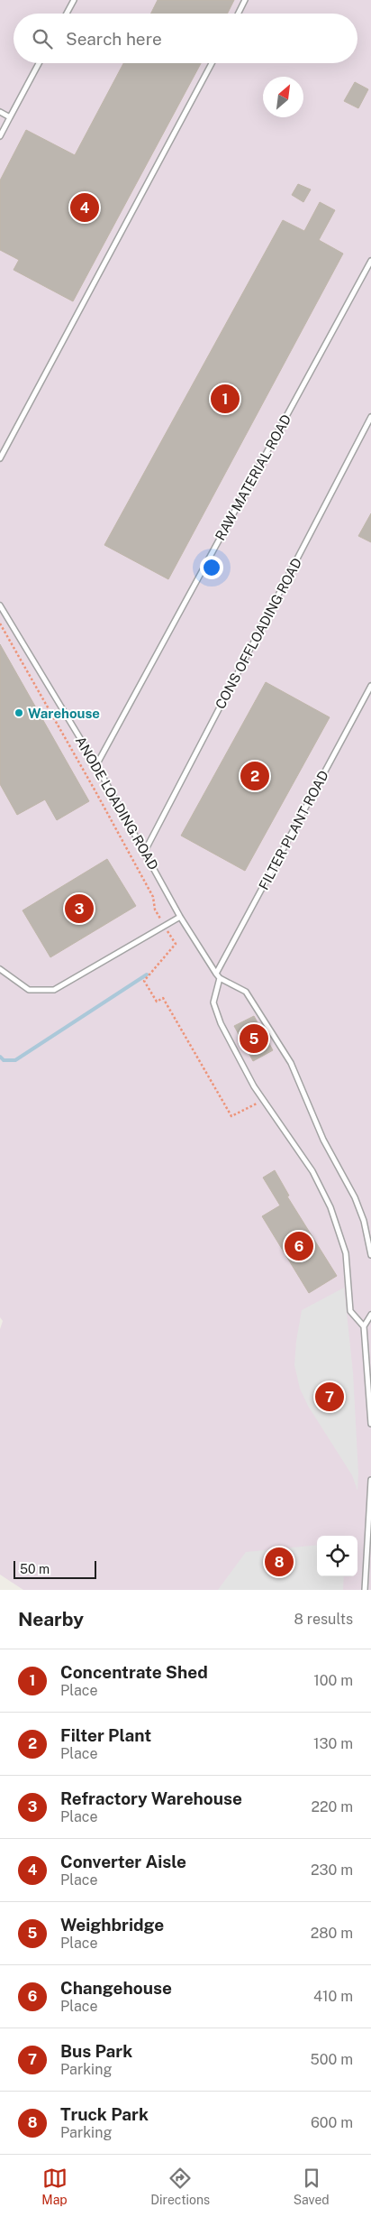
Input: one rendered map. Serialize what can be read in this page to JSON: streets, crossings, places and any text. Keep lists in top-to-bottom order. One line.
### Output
{"streets":{"lane":["RAW MATERIAL ROAD","CONS OFFLOADING ROAD","ANODE LOADING ROAD","FILTER PLANT ROAD"]},"crossings":[["RAW MATERIAL ROAD","ANODE LOADING ROAD"],["CONS OFFLOADING ROAD","ANODE LOADING ROAD"],["ANODE LOADING ROAD","FILTER PLANT ROAD"]],"places":["Warehouse"],"scale_bar":"50 m","north":"top right","page":{"search":"Search here","pins":["4","1","2","3","5","6","7","8"],"scale":"50 m","heading":["Nearby","8 results"],"list":[{"mark":"1","name":"Concentrate Shed","note":"Place","value":"100 m"},{"mark":"2","name":"Filter Plant","note":"Place","value":"130 m"},{"mark":"3","name":"Refractory Warehouse","note":"Place","value":"220 m"},{"mark":"4","name":"Converter Aisle","note":"Place","value":"230 m"},{"mark":"5","name":"Weighbridge","note":"Place","value":"280 m"},{"mark":"6","name":"Changehouse","note":"Place","value":"410 m"},{"mark":"7","name":"Bus Park","note":"Parking","value":"500 m"},{"mark":"8","name":"Truck Park","note":"Parking","value":"600 m"}],"nav":["Map","Directions","Saved"]}}
